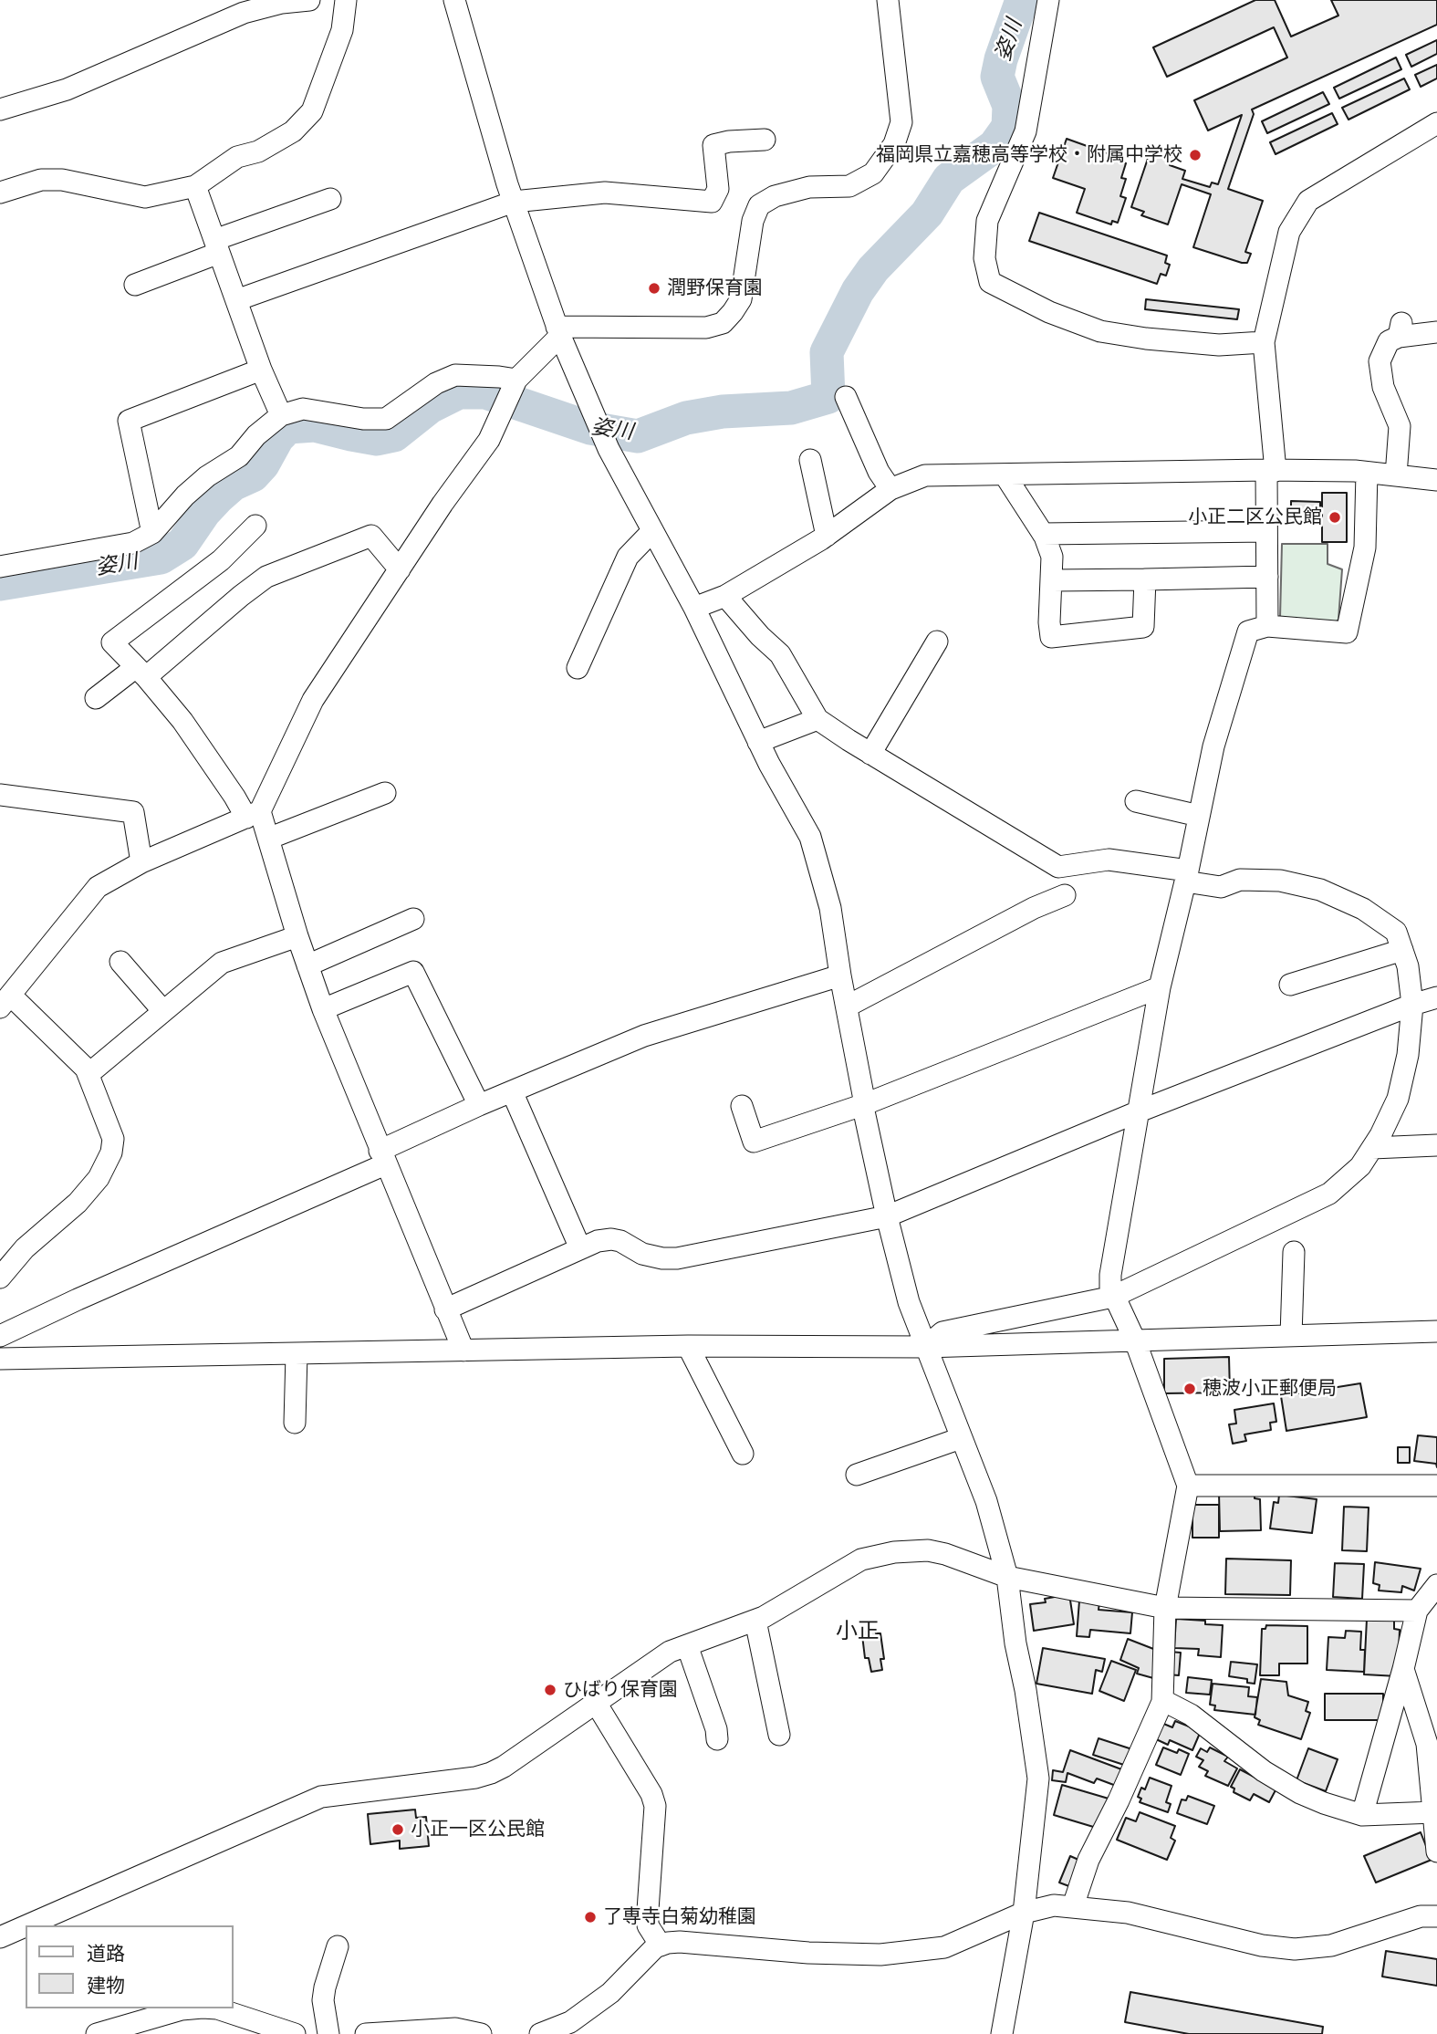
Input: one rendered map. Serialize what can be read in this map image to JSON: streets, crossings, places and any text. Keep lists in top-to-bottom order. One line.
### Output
{"districts":["小正"],"water":["姿川"],"places":["福岡県立嘉穂高等学校・附属中学校","潤野保育園","小正二区公民館","穂波小正郵便局","ひばり保育園","小正一区公民館","了専寺白菊幼稚園"],"legend":["道路","建物"]}
